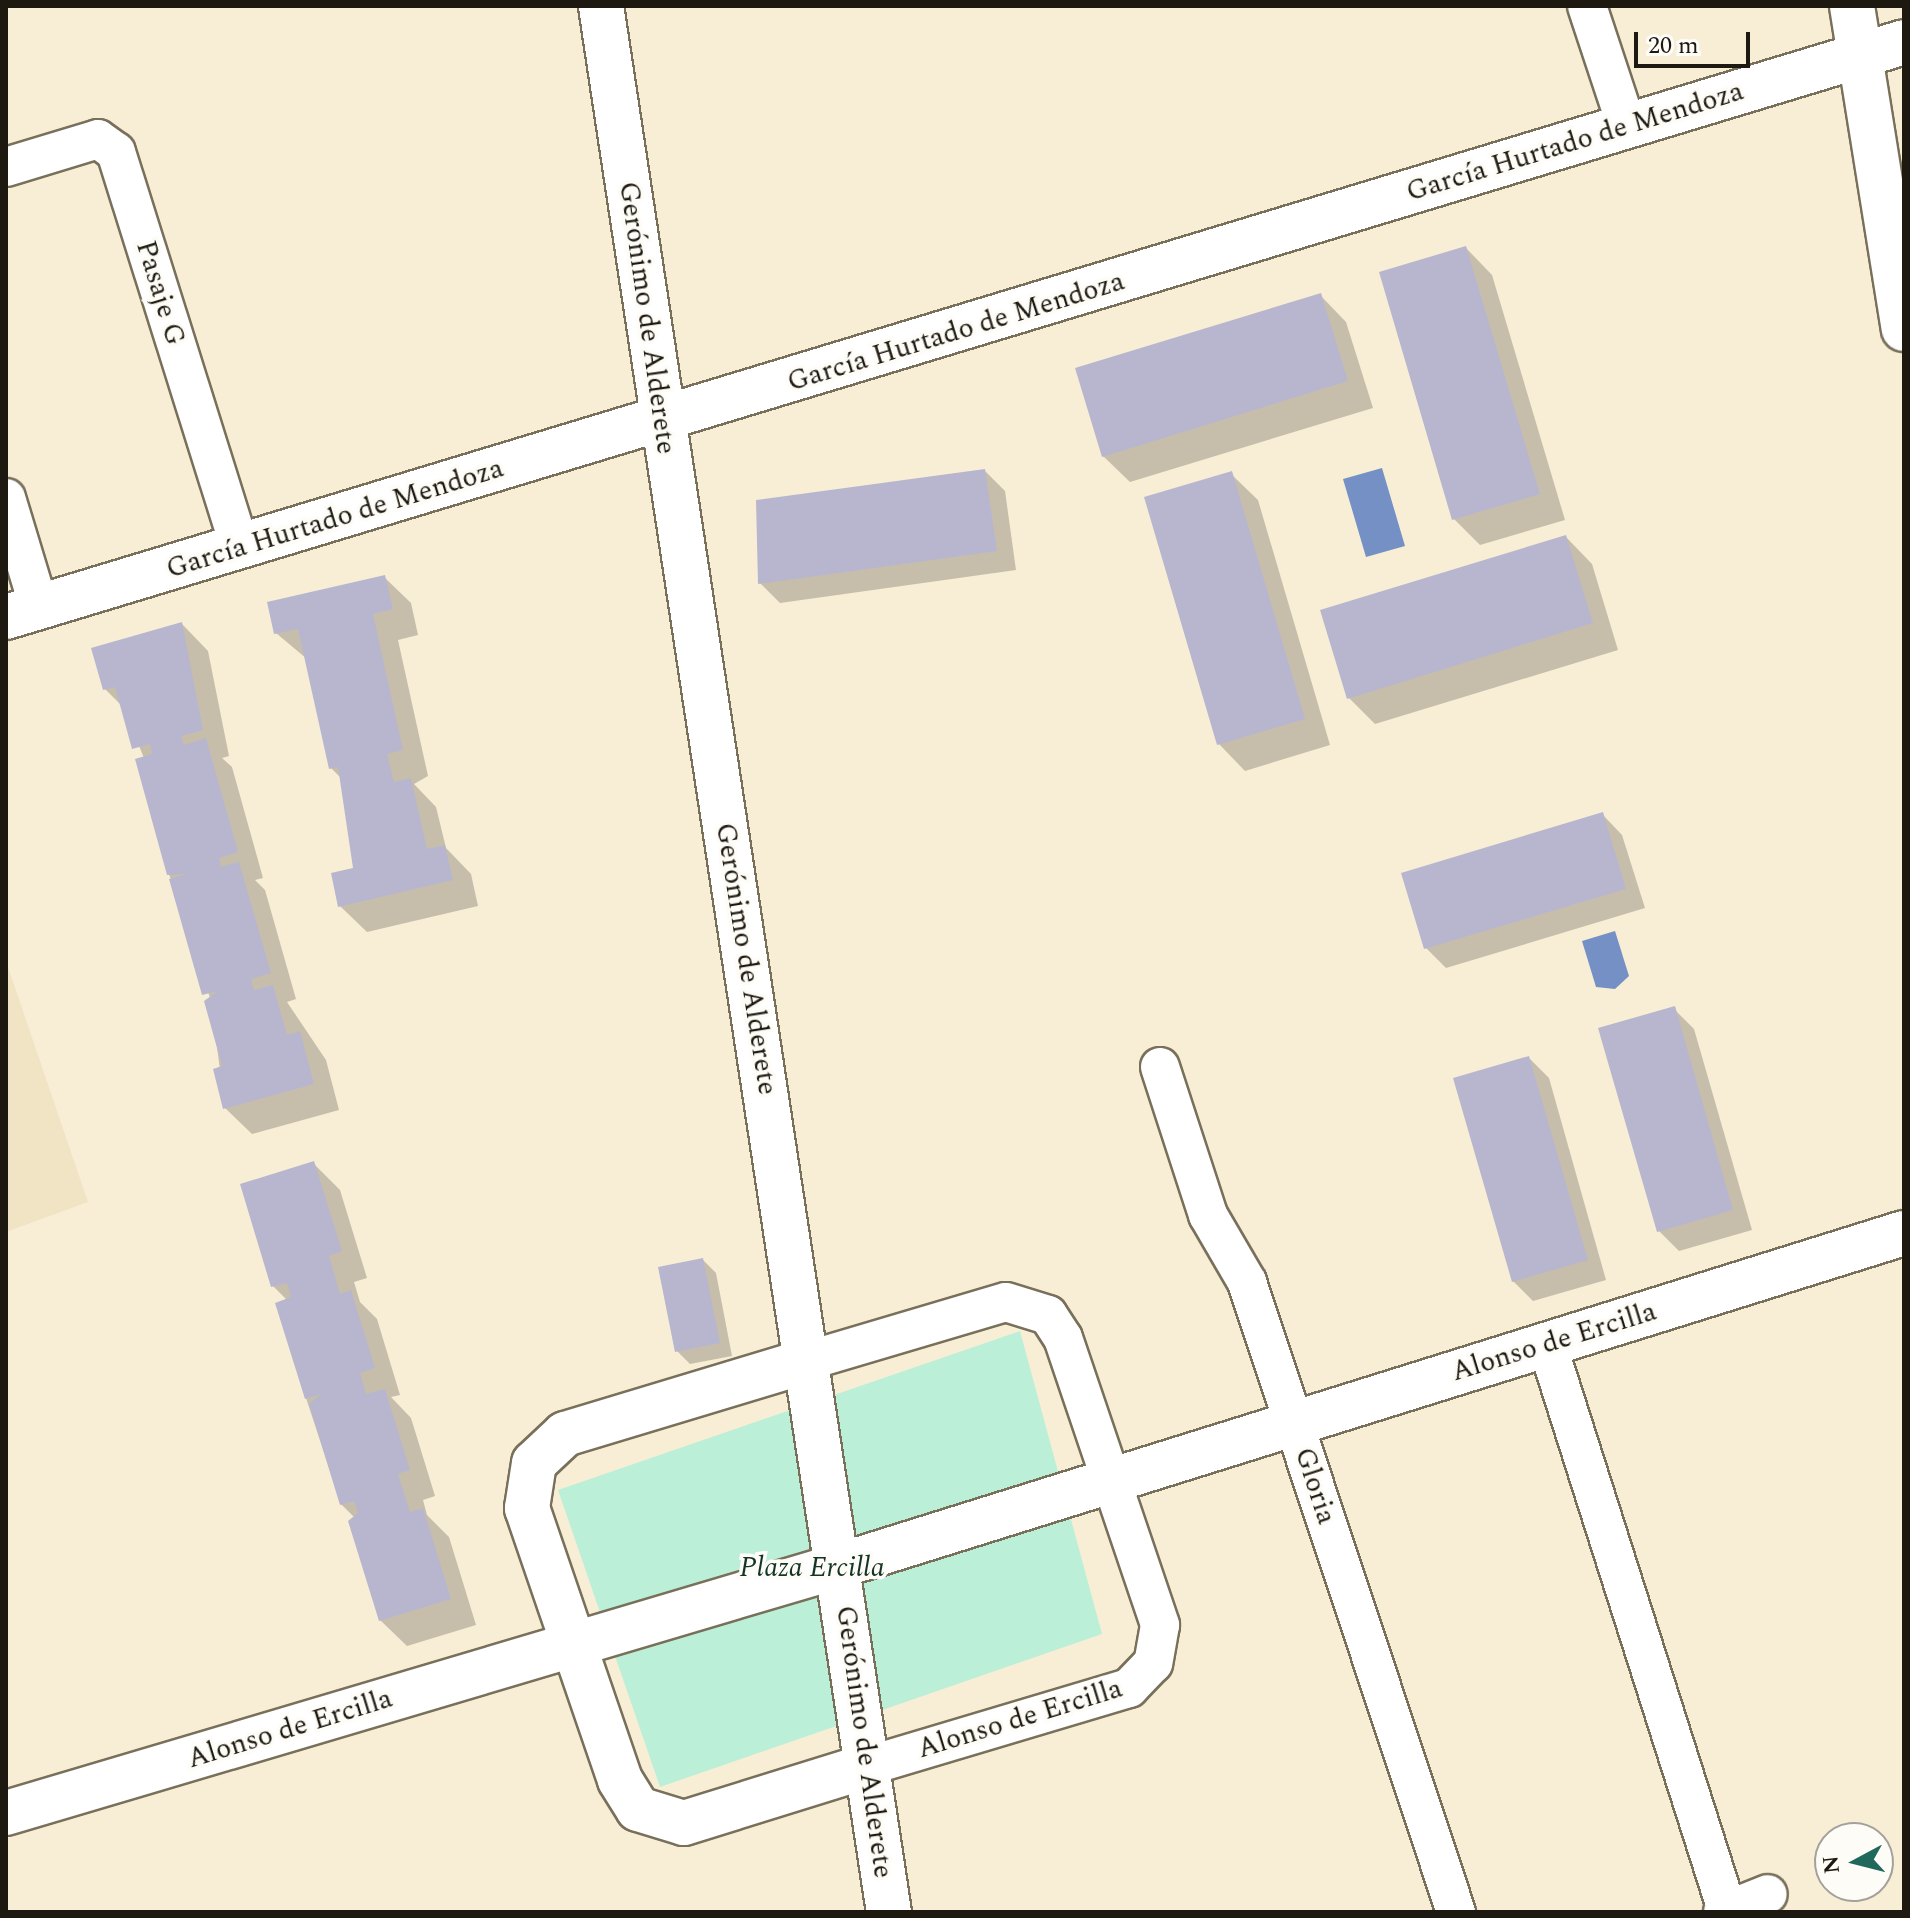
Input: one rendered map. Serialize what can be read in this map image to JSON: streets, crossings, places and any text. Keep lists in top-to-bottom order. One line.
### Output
{"streets":{"street":["García Hurtado de Mendoza","Pasaje G","Gerónimo de Alderete","Alonso de Ercilla","Gloria"]},"crossings":[["García Hurtado de Mendoza","Pasaje G"],["García Hurtado de Mendoza","Gerónimo de Alderete"],["Gerónimo de Alderete","Alonso de Ercilla"],["Alonso de Ercilla","Gloria"]],"parks":["Plaza Ercilla"],"scale_bar":"20 m","north":"left"}
